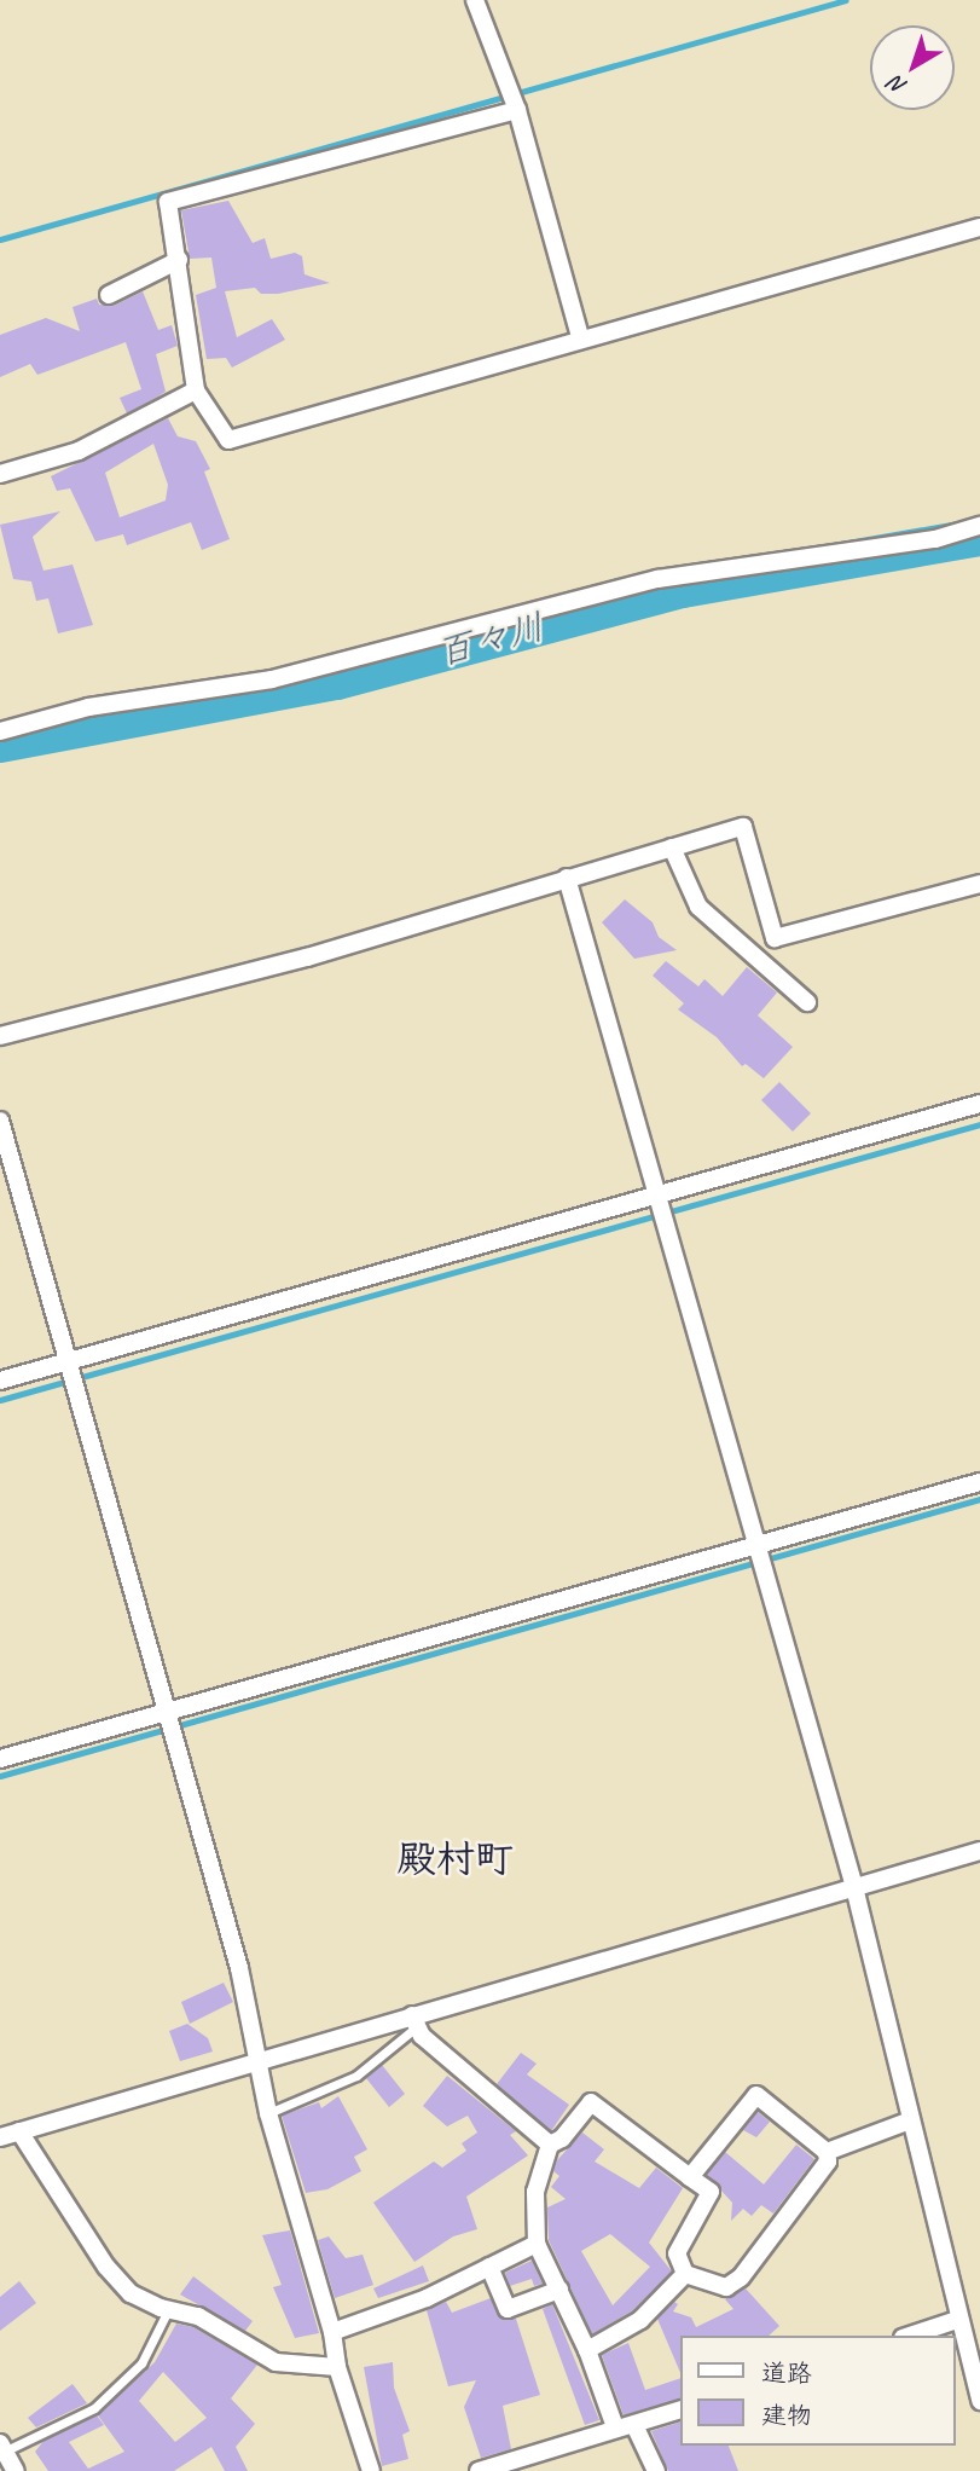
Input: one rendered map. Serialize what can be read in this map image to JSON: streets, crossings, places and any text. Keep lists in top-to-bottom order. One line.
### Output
{"districts":["殿村町"],"water":["百々川"],"legend":["道路","建物"],"north":"bottom left"}
